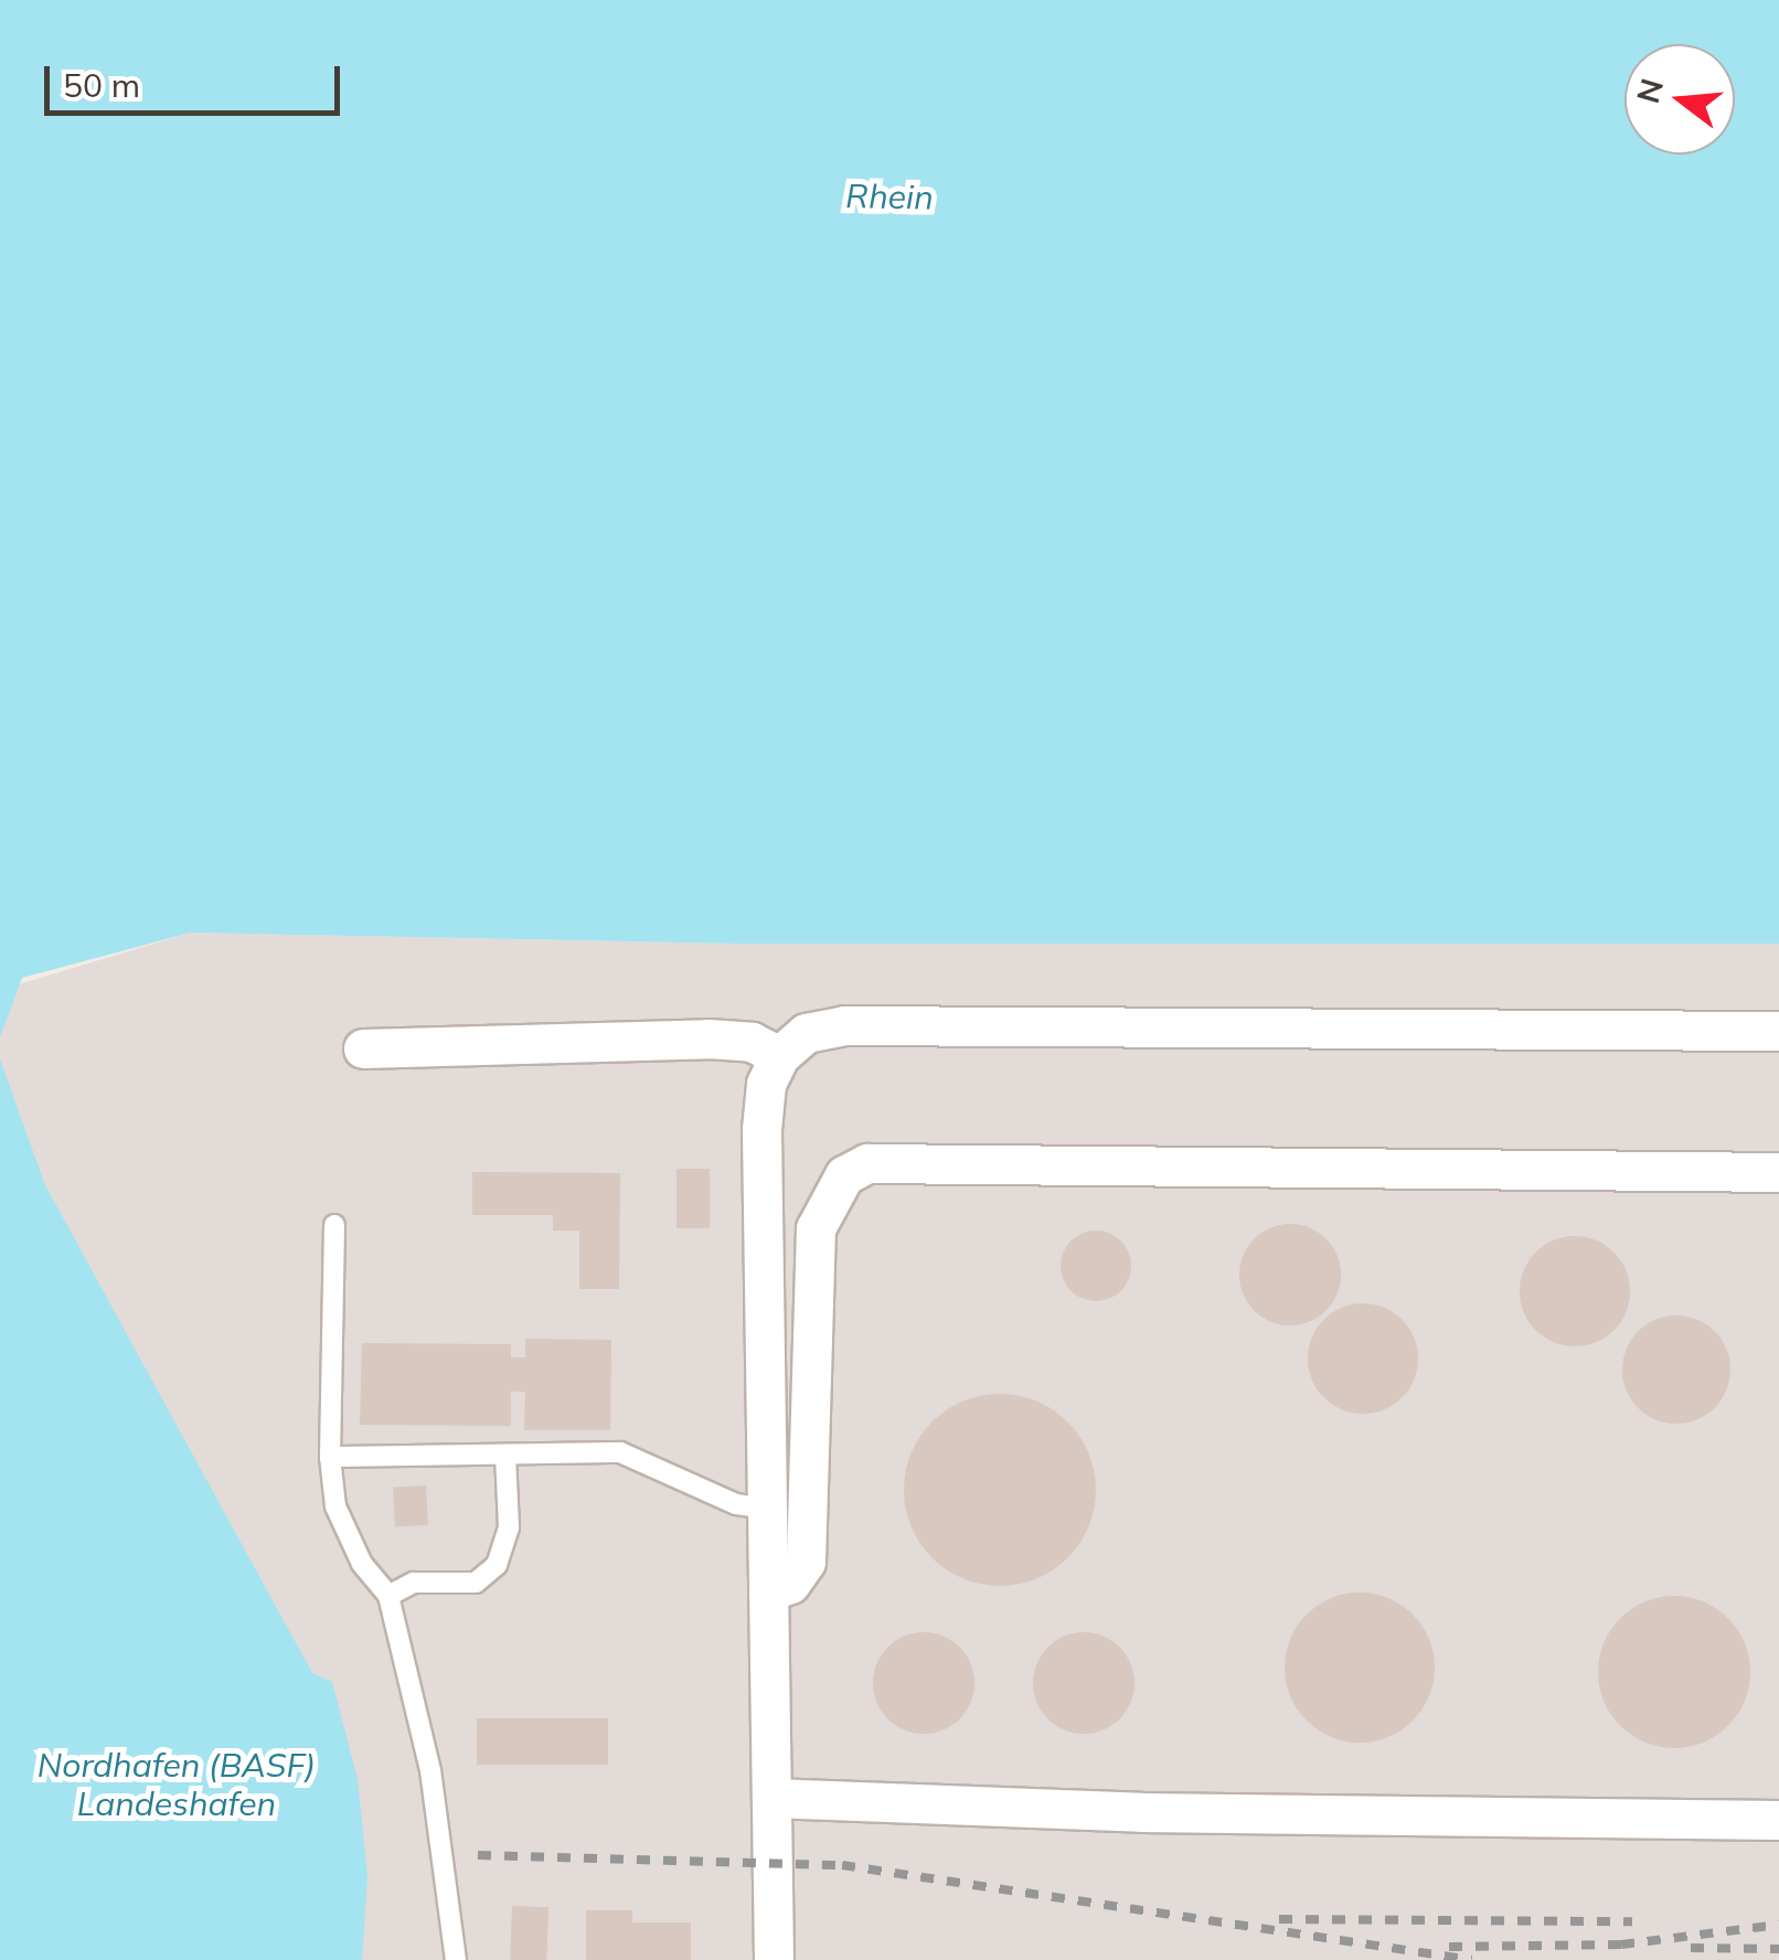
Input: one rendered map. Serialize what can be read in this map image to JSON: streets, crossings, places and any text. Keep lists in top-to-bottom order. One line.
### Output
{"water":["Rhein","Nordhafen (BASF) Landeshafen"],"scale_bar":"50 m","north":"left"}
